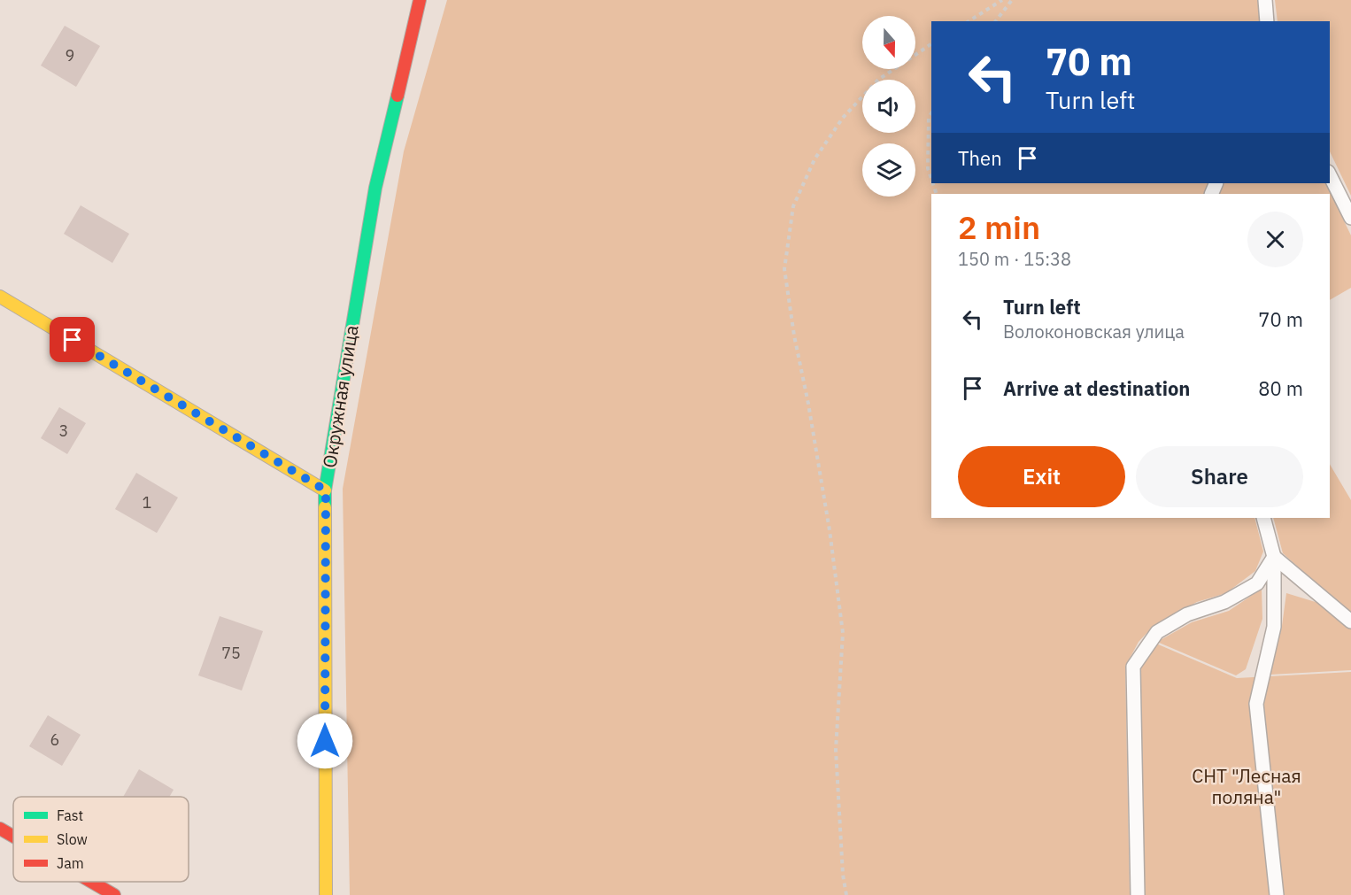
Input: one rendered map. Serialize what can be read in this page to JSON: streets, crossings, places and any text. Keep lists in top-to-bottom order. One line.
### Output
{"streets":{"street":["Окружная улица"]},"parks":["СНТ \"Лесная поляна\""],"house_numbers":["9","3","1","75","6"],"legend":["Fast","Slow","Jam"],"north":"bottom","page":{"turn":["70 m","Turn left"],"then":"Then","heading":["2 min","150 m · 15:38"],"list":[{"name":"Turn left","note":"Волоконовская улица","value":"70 m"},{"name":"Arrive at destination","value":"80 m"}],"buttons":["Exit","Share"]}}
